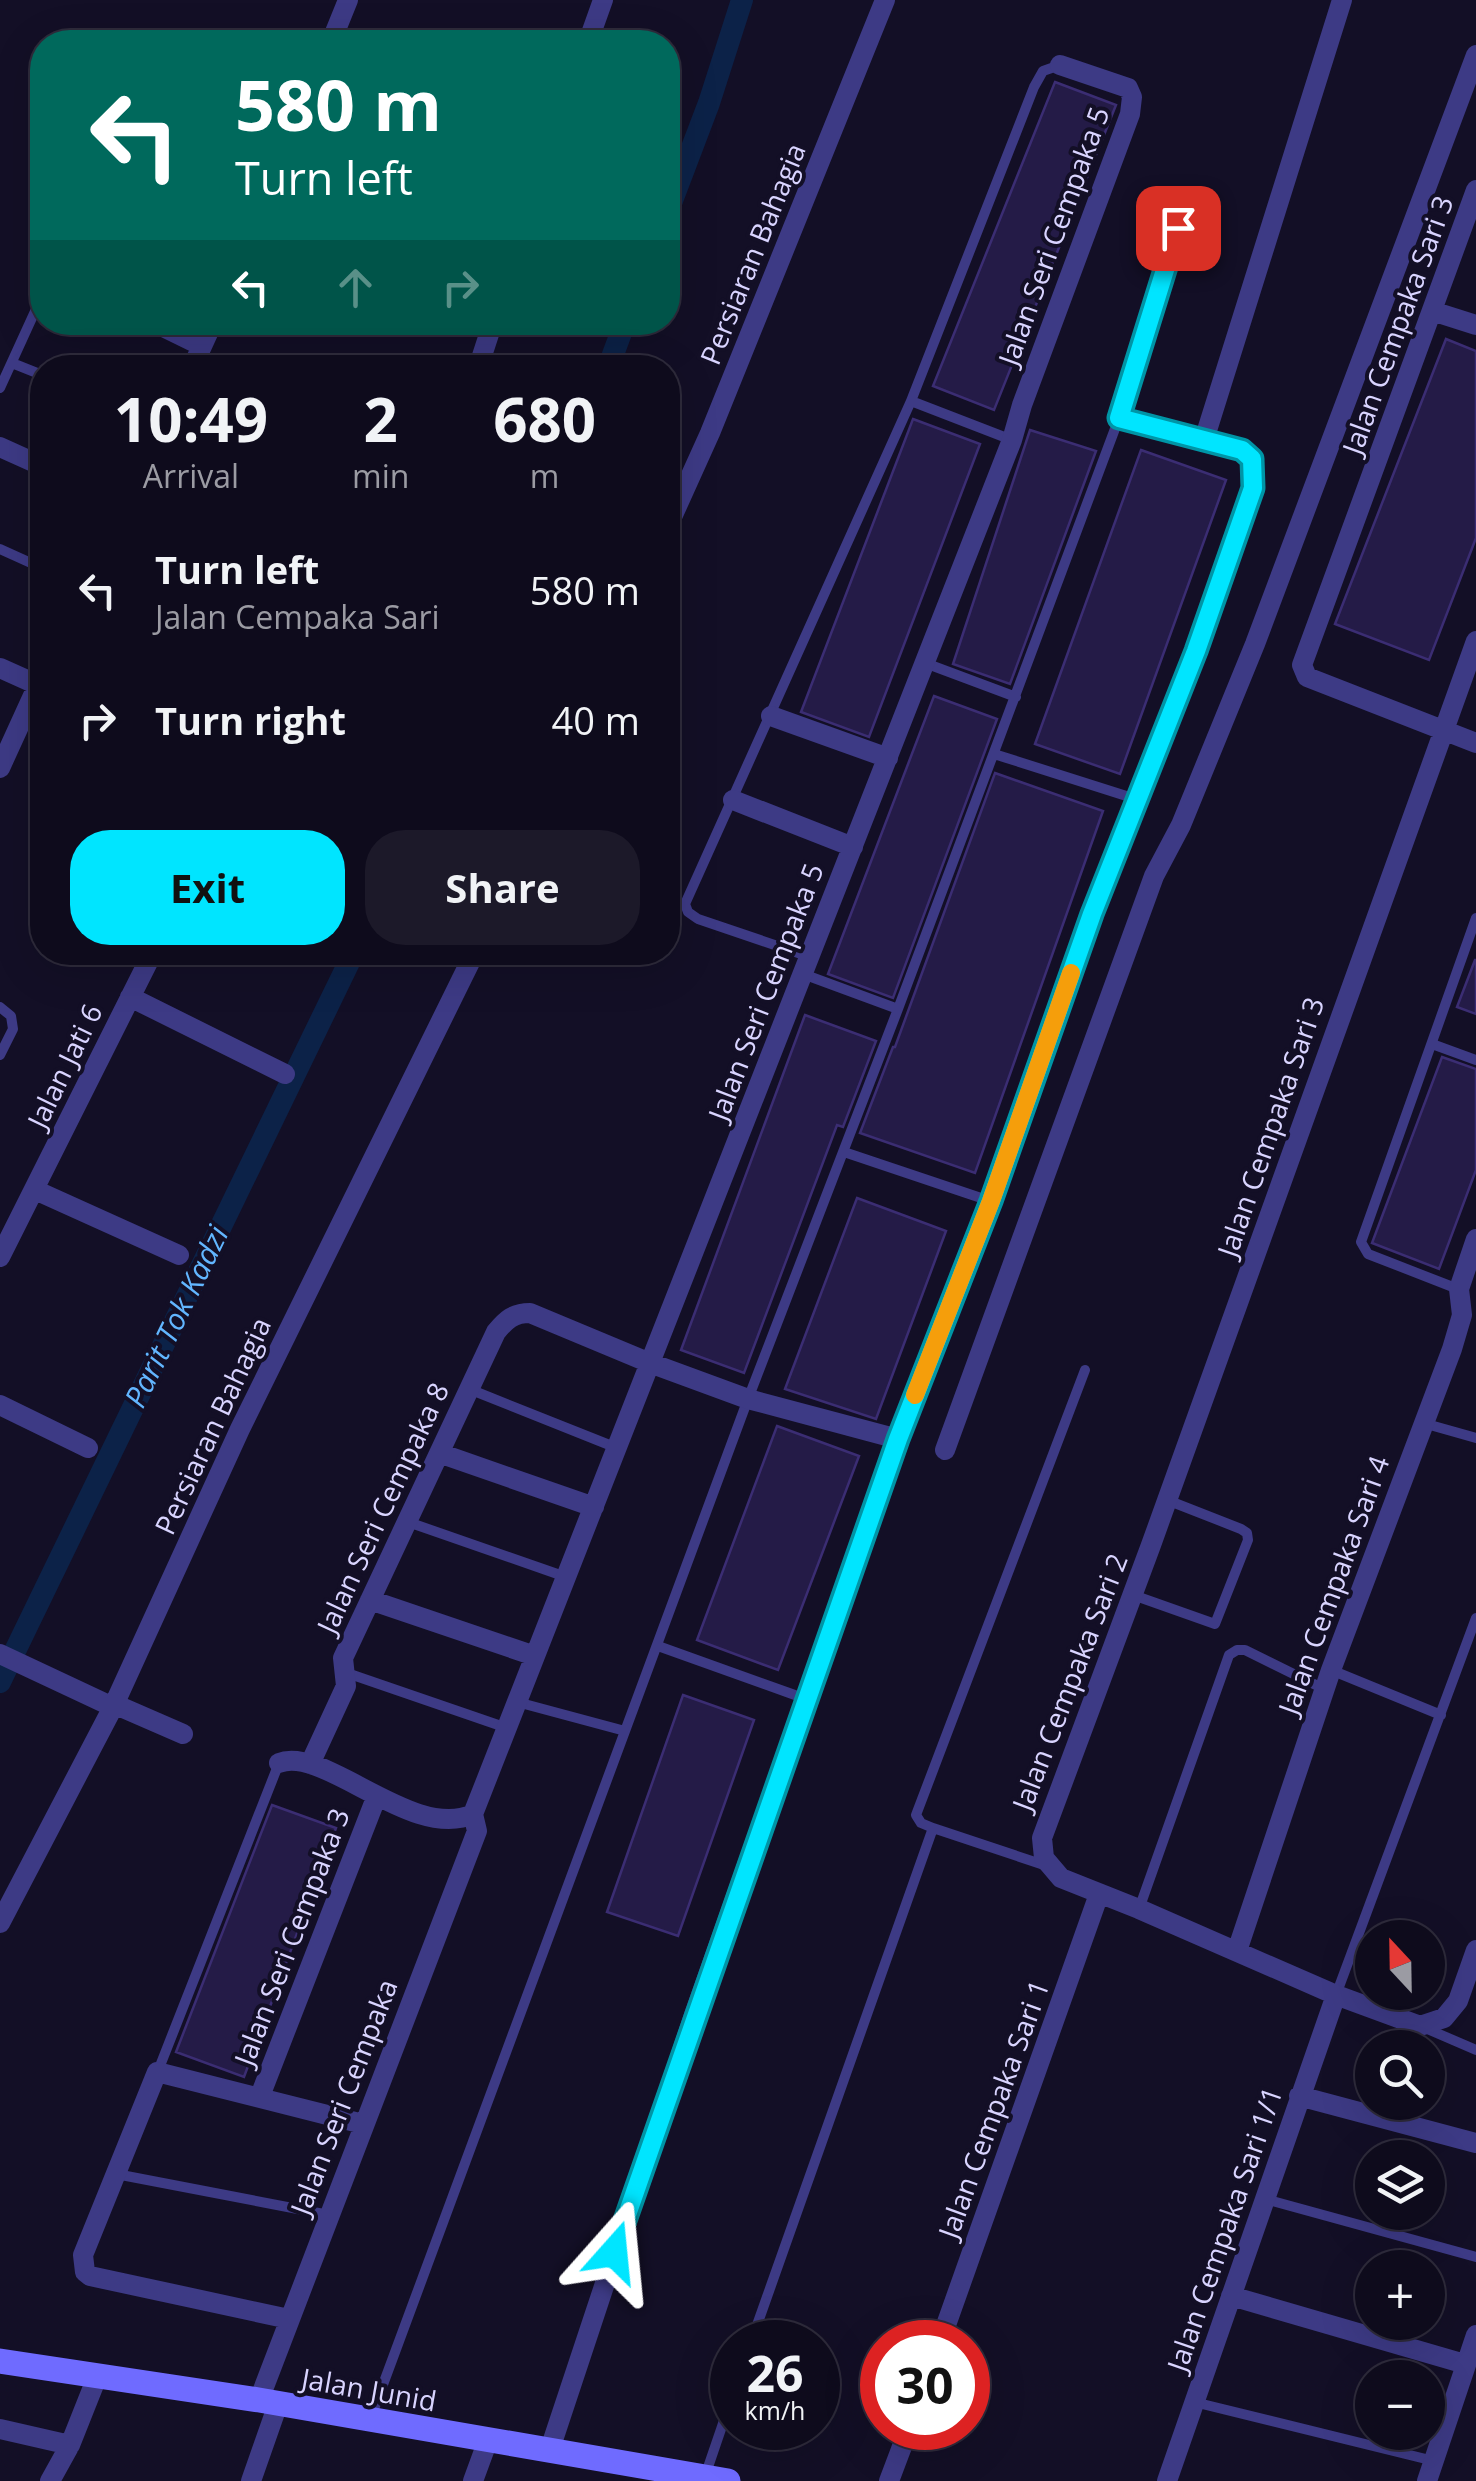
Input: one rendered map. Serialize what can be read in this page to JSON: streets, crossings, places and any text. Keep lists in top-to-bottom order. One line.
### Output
{"streets":{"street":["Jalan Seri Cempaka 5","Persiaran Bahagia","Jalan Cempaka Sari 3","Jalan Jati 6","Jalan Seri Cempaka 8","Jalan Cempaka Sari 4","Jalan Cempaka Sari 2","Jalan Seri Cempaka 3","Jalan Seri Cempaka","Jalan Cempaka Sari 1","Jalan Cempaka Sari 1/1","Jalan Junid"]},"crossings":[["Jalan Seri Cempaka 5","Jalan Seri Cempaka 8"],["Jalan Seri Cempaka 5","Jalan Seri Cempaka"],["Jalan Cempaka Sari 3","Jalan Cempaka Sari 2"],["Jalan Seri Cempaka","Jalan Junid"]],"water":["Parit Tok Kadzi"],"north":"top","page":{"turn":["580 m","Turn left"],"eta":["10:49","Arrival","2","min","680","m"],"list":[{"name":"Turn left","note":"Jalan Cempaka Sari","value":"580 m"},{"name":"Turn right","value":"40 m"}],"buttons":["Exit","Share"],"map_buttons":["+","−"],"speed":"26 km/h","limit":"30"}}
